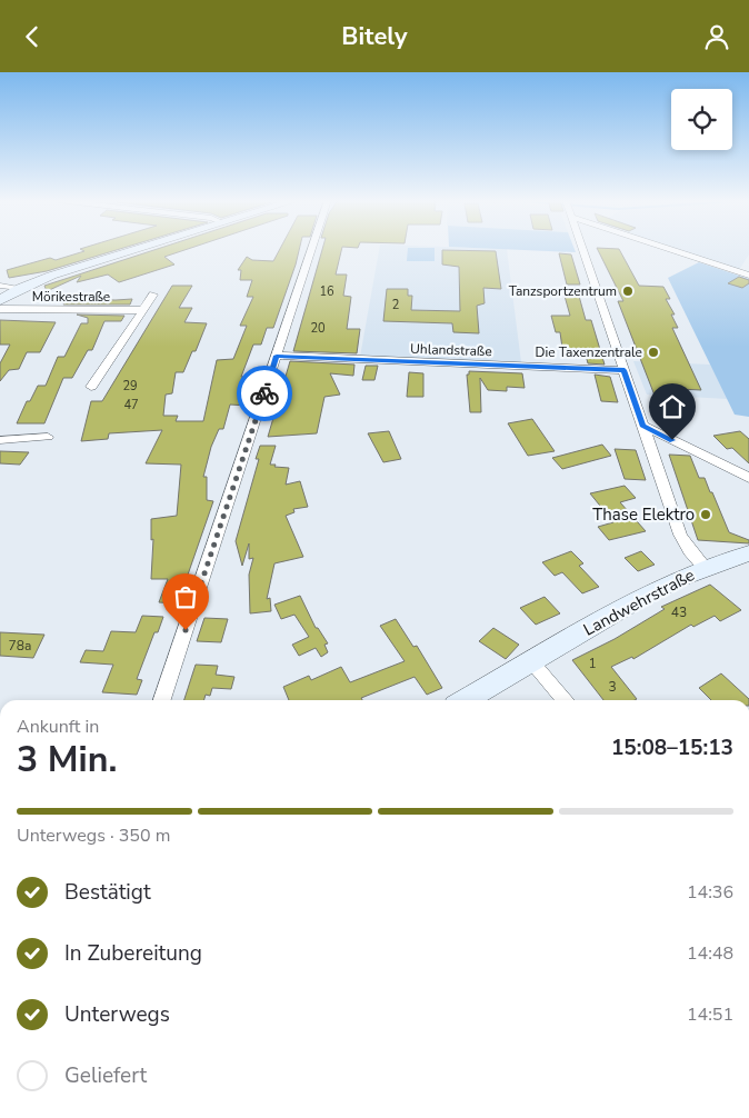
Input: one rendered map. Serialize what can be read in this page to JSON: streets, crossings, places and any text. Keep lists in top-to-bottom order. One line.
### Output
{"streets":{"main road":["Landwehrstraße"],"street":["Mörikestraße","Uhlandstraße"]},"places":["Tanzsportzentrum","Die Taxenzentrale","Thase Elektro"],"house_numbers":["16","2","20","29","47","43","78a","1","3"],"page":{"header":"Bitely","heading":["3 Min.","Ankunft in","15:08–15:13"],"bar":"Unterwegs · 350 m","list":[["Bestätigt","14:36"],["In Zubereitung","14:48"],["Unterwegs","14:51"],"Geliefert"]}}
